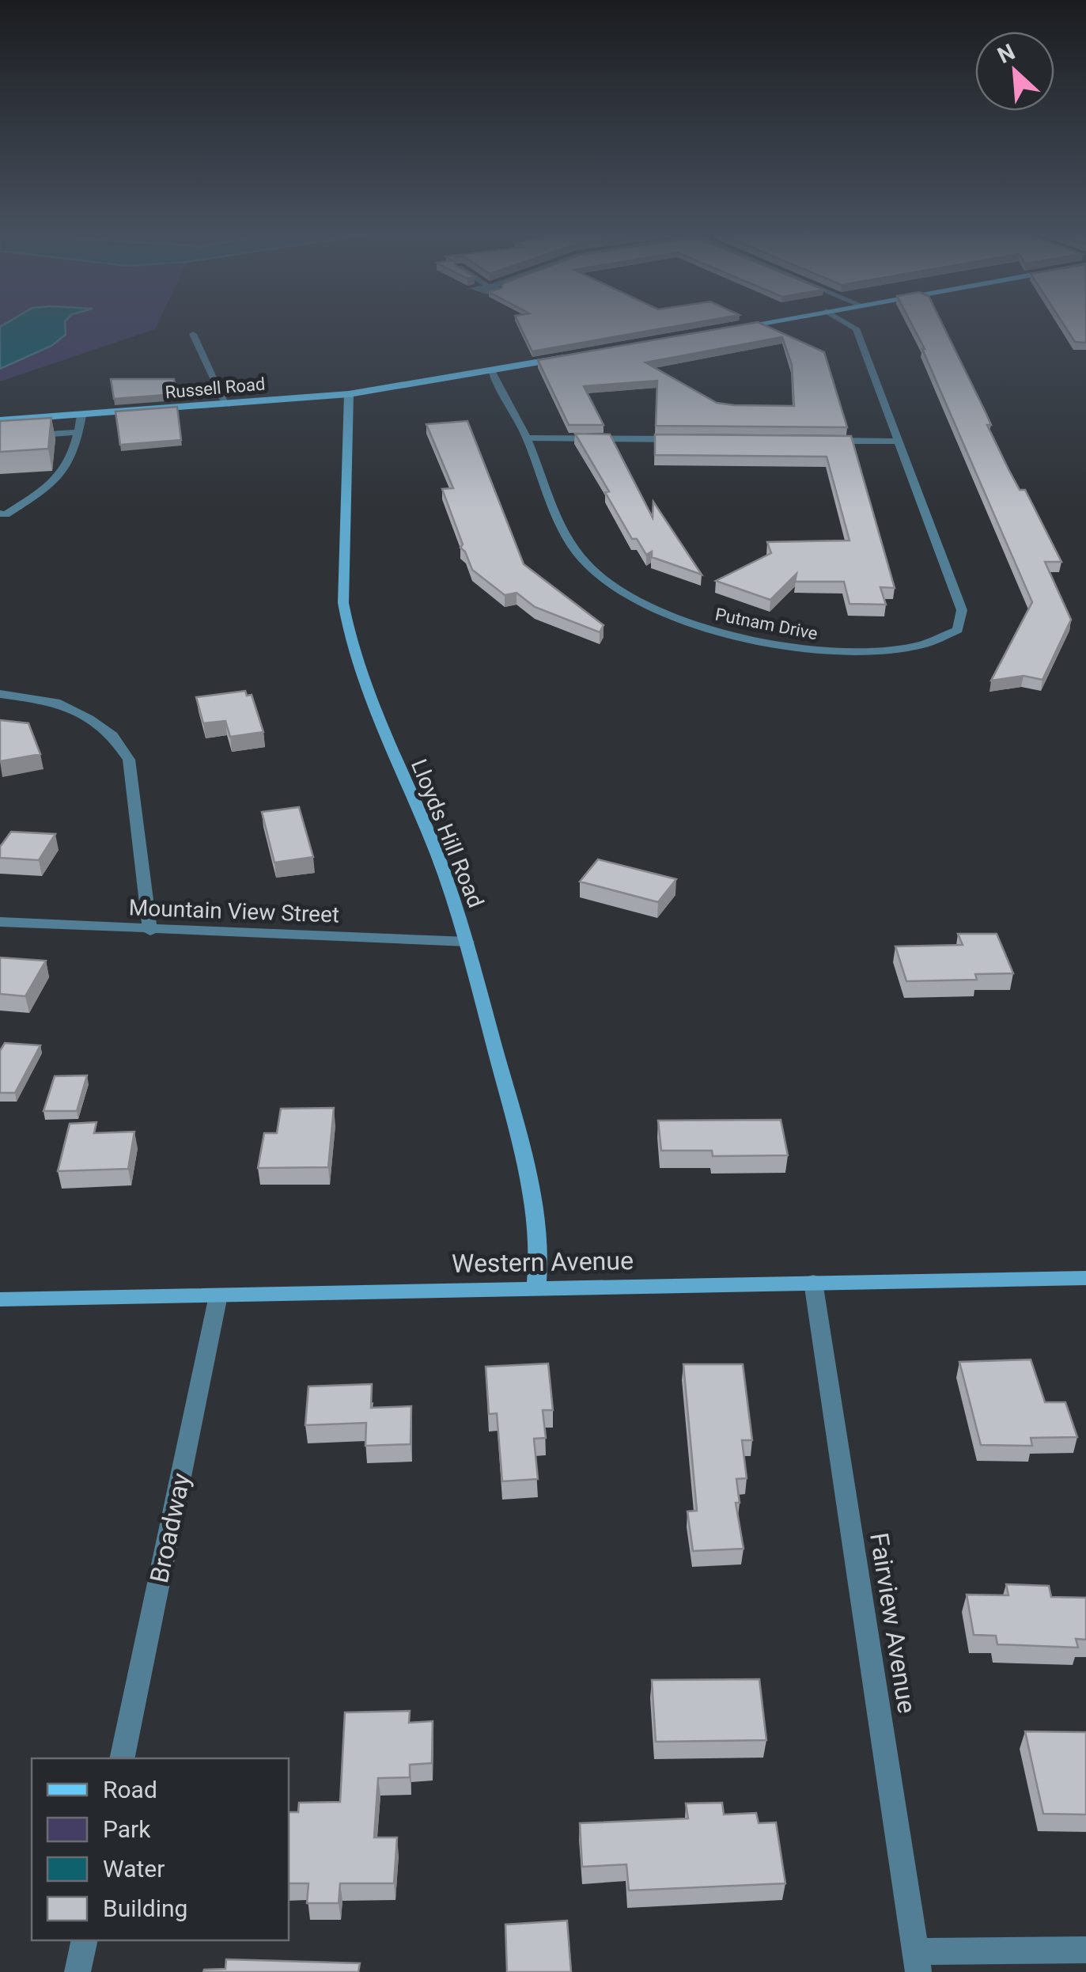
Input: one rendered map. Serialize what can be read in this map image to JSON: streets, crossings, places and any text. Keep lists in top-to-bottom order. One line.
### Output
{"streets":{"main road":["Russell Road","Lloyds Hill Road","Western Avenue"],"street":["Putnam Drive","Mountain View Street","Broadway","Fairview Avenue"]},"crossings":[["Russell Road","Putnam Drive"],["Russell Road","Lloyds Hill Road"],["Lloyds Hill Road","Mountain View Street"],["Lloyds Hill Road","Western Avenue"],["Western Avenue","Broadway"],["Western Avenue","Fairview Avenue"]],"legend":["Road","Park","Water","Building"],"north":"top left"}
